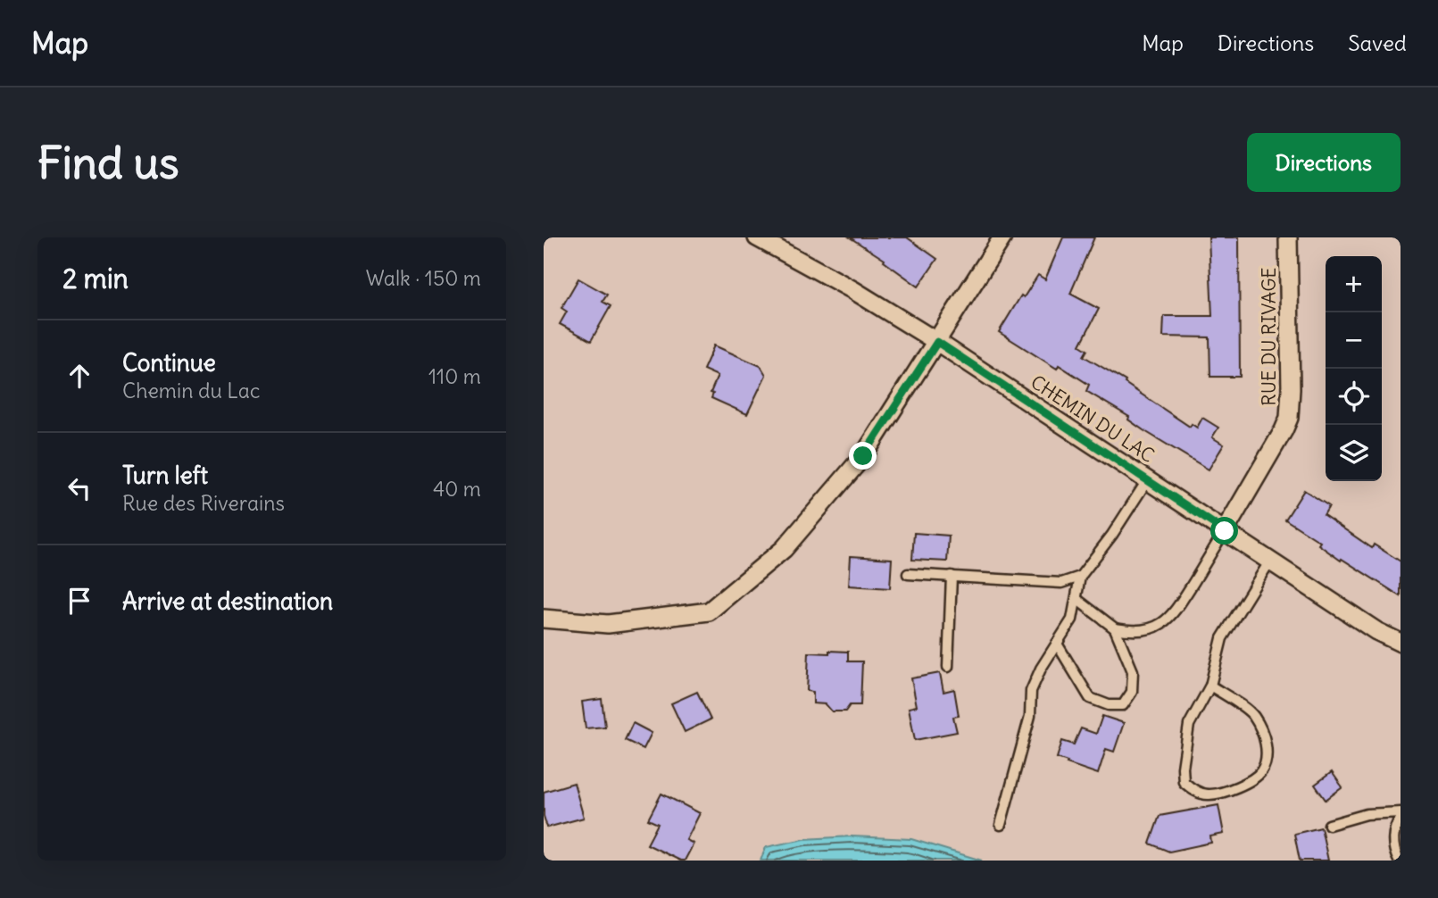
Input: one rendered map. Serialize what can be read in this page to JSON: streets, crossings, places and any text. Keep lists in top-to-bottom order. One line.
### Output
{"streets":{"street":["RUE DU RIVAGE","CHEMIN DU LAC"]},"crossings":[["RUE DU RIVAGE","CHEMIN DU LAC"]],"page":{"header":"Map","nav":["Map","Directions","Saved"],"buttons":"Directions","title":"Find us","heading":["2 min","Walk · 150 m"],"map_buttons":["+","−"],"list":[["Continue","Chemin du Lac","110 m"],["Turn left","Rue des Riverains","40 m"],"Arrive at destination"]}}
